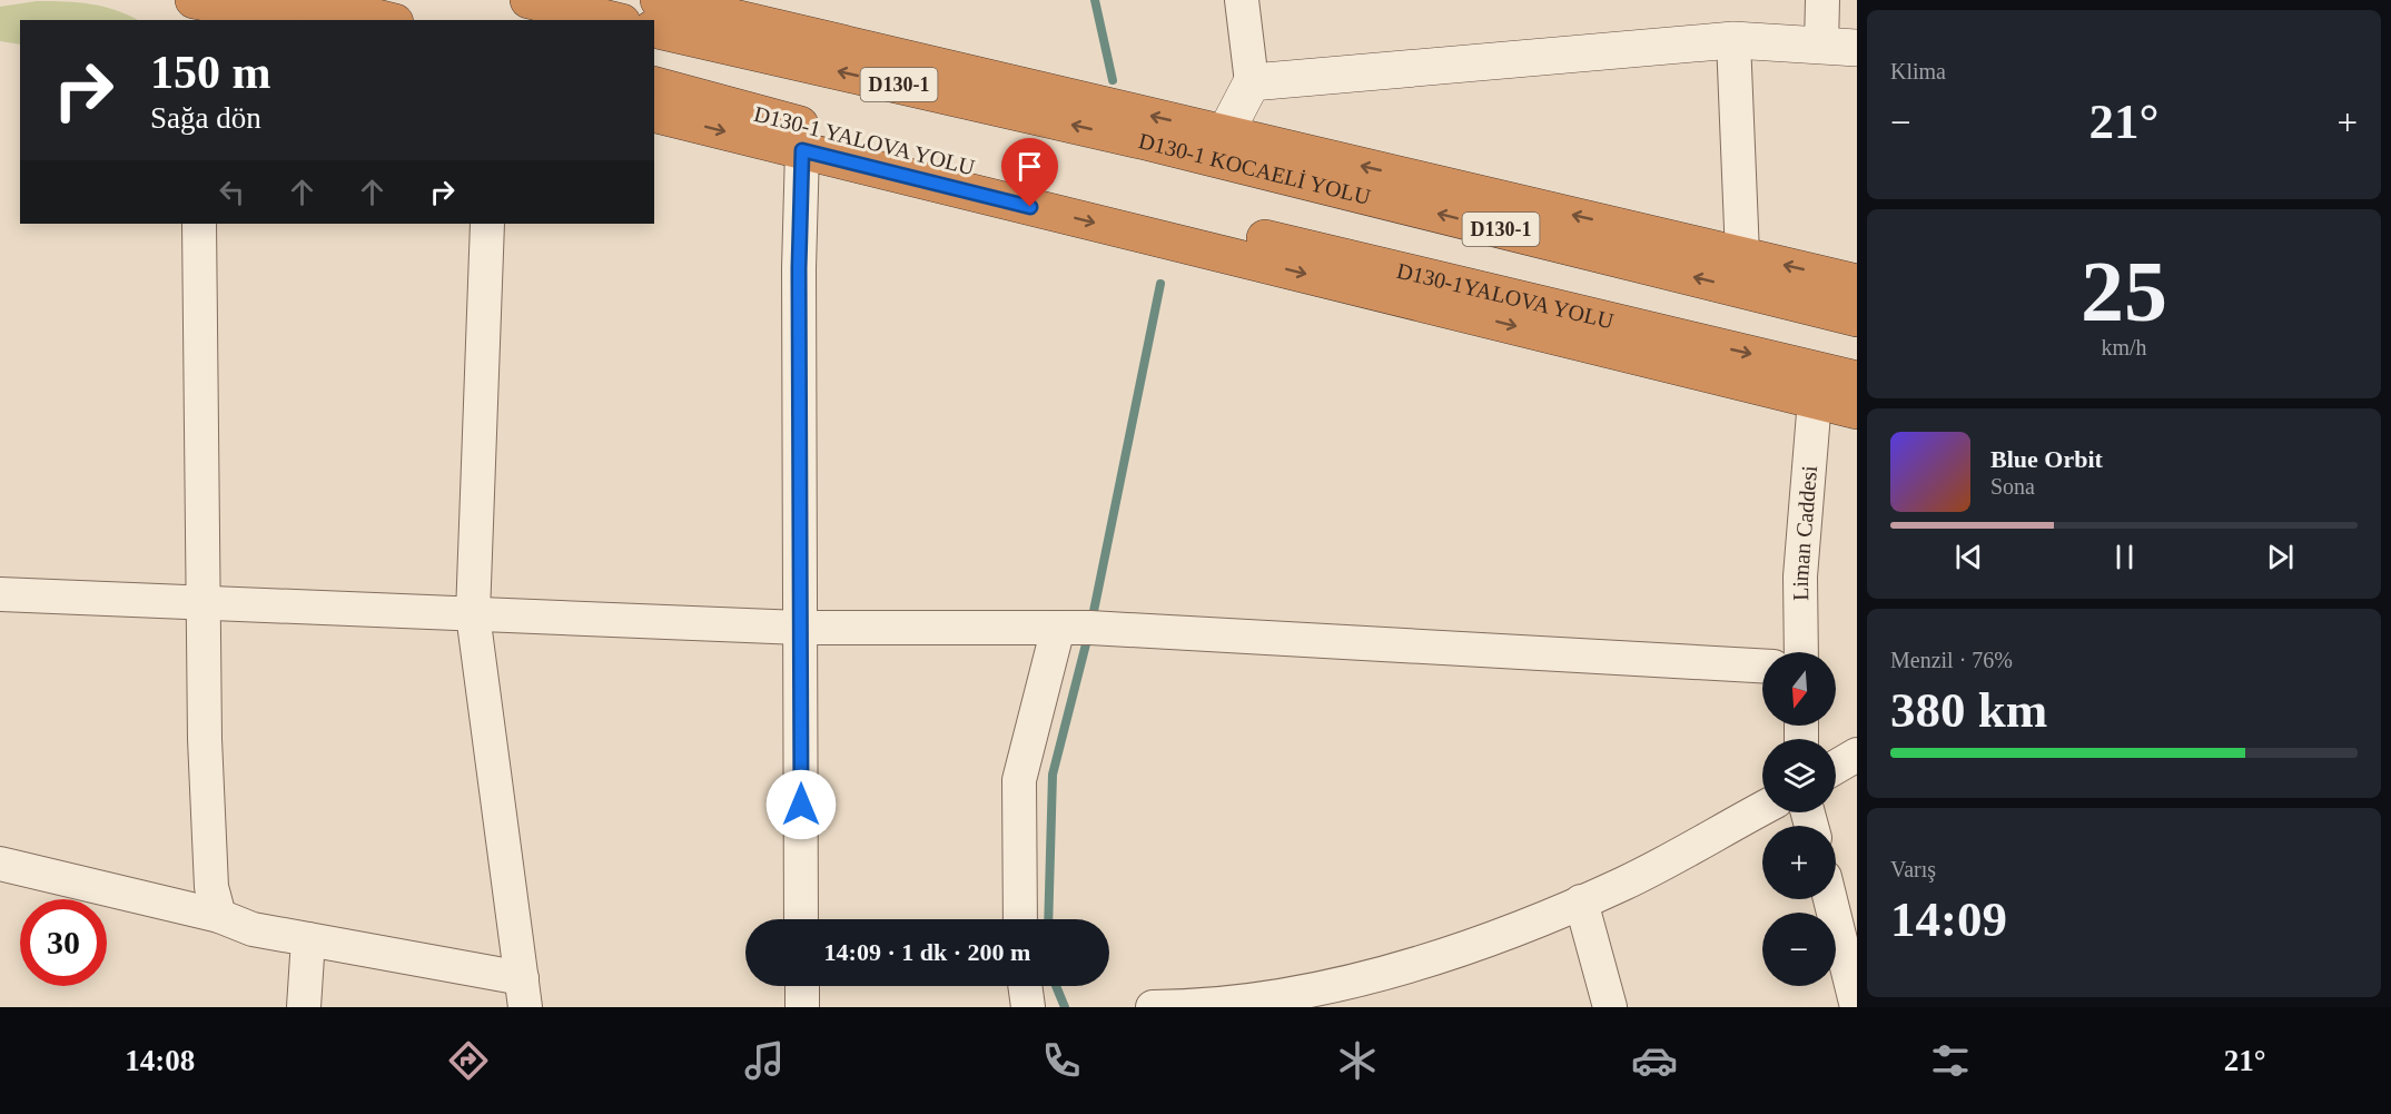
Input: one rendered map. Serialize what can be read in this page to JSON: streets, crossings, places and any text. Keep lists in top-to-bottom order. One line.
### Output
{"streets":{"highway":["D130-1","D130-1 YALOVA YOLU","D130-1 KOCAELİ YOLU","D130-1YALOVA YOLU"],"street":["Liman Caddesi"]},"crossings":[["D130-1 YALOVA YOLU","D130-1YALOVA YOLU"]],"north":"bottom","page":{"tile":["Klima",["25","km/h"],["Menzil · 76%","380 km"],["Varış","14:09"]],"turn":["150 m","Sağa dön"],"heat":["−","21°","+"],"song":["Blue Orbit","Sona"],"map_buttons":["+","−"],"limit":"30","trip":"14:09 · 1 dk · 200 m","tabs":["14:08","21°"]}}
